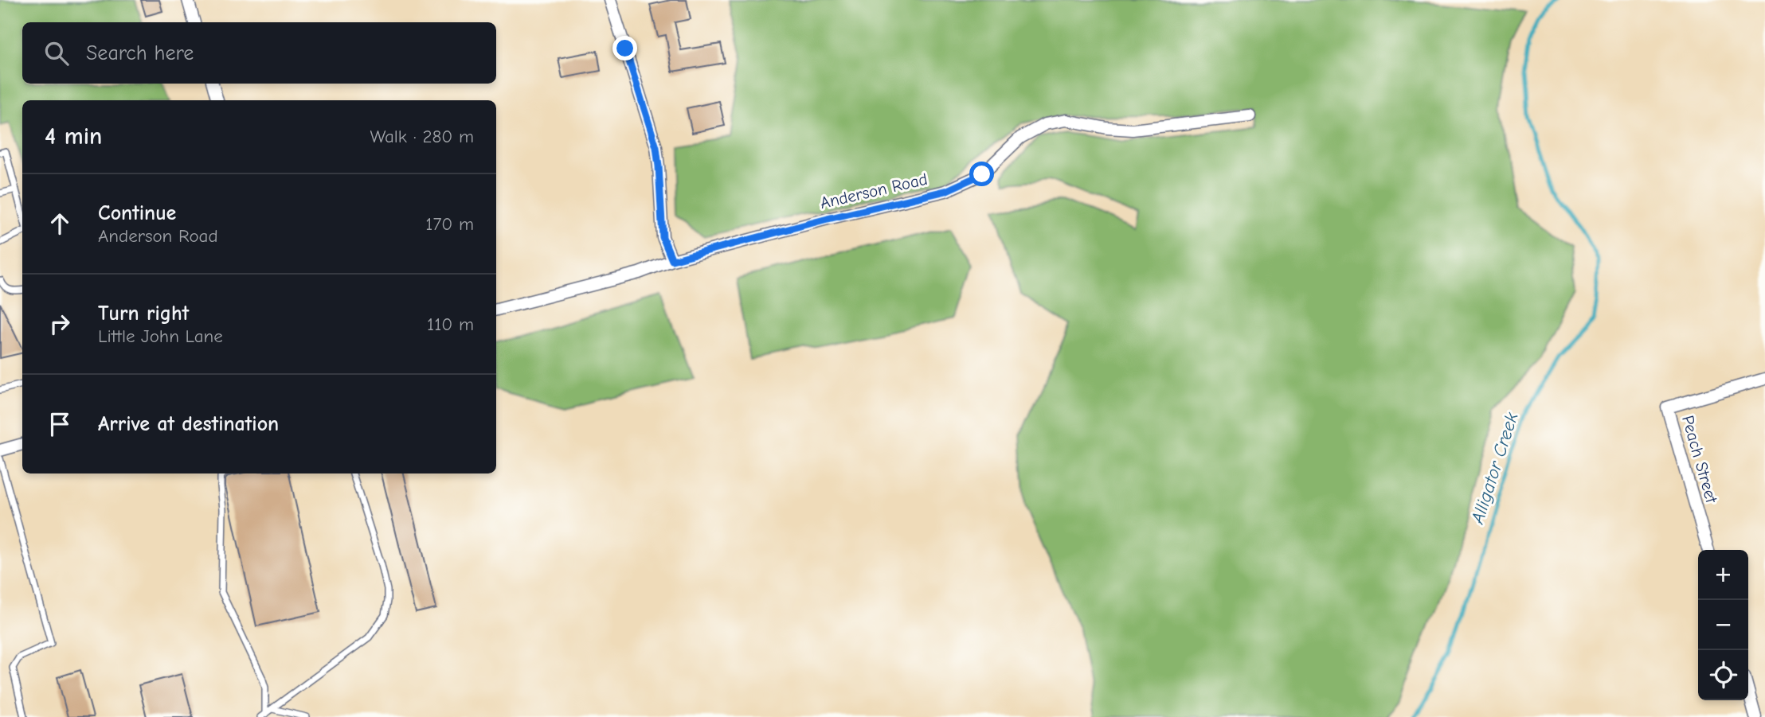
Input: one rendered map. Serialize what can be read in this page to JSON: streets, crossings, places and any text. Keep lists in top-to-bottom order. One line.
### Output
{"streets":{"street":["Anderson Road","Peach Street"]},"water":["Alligator Creek"],"page":{"search":"Search here","heading":["4 min","Walk · 280 m"],"list":[["Continue","Anderson Road","170 m"],["Turn right","Little John Lane","110 m"],"Arrive at destination"],"map_buttons":["+","−"]}}
